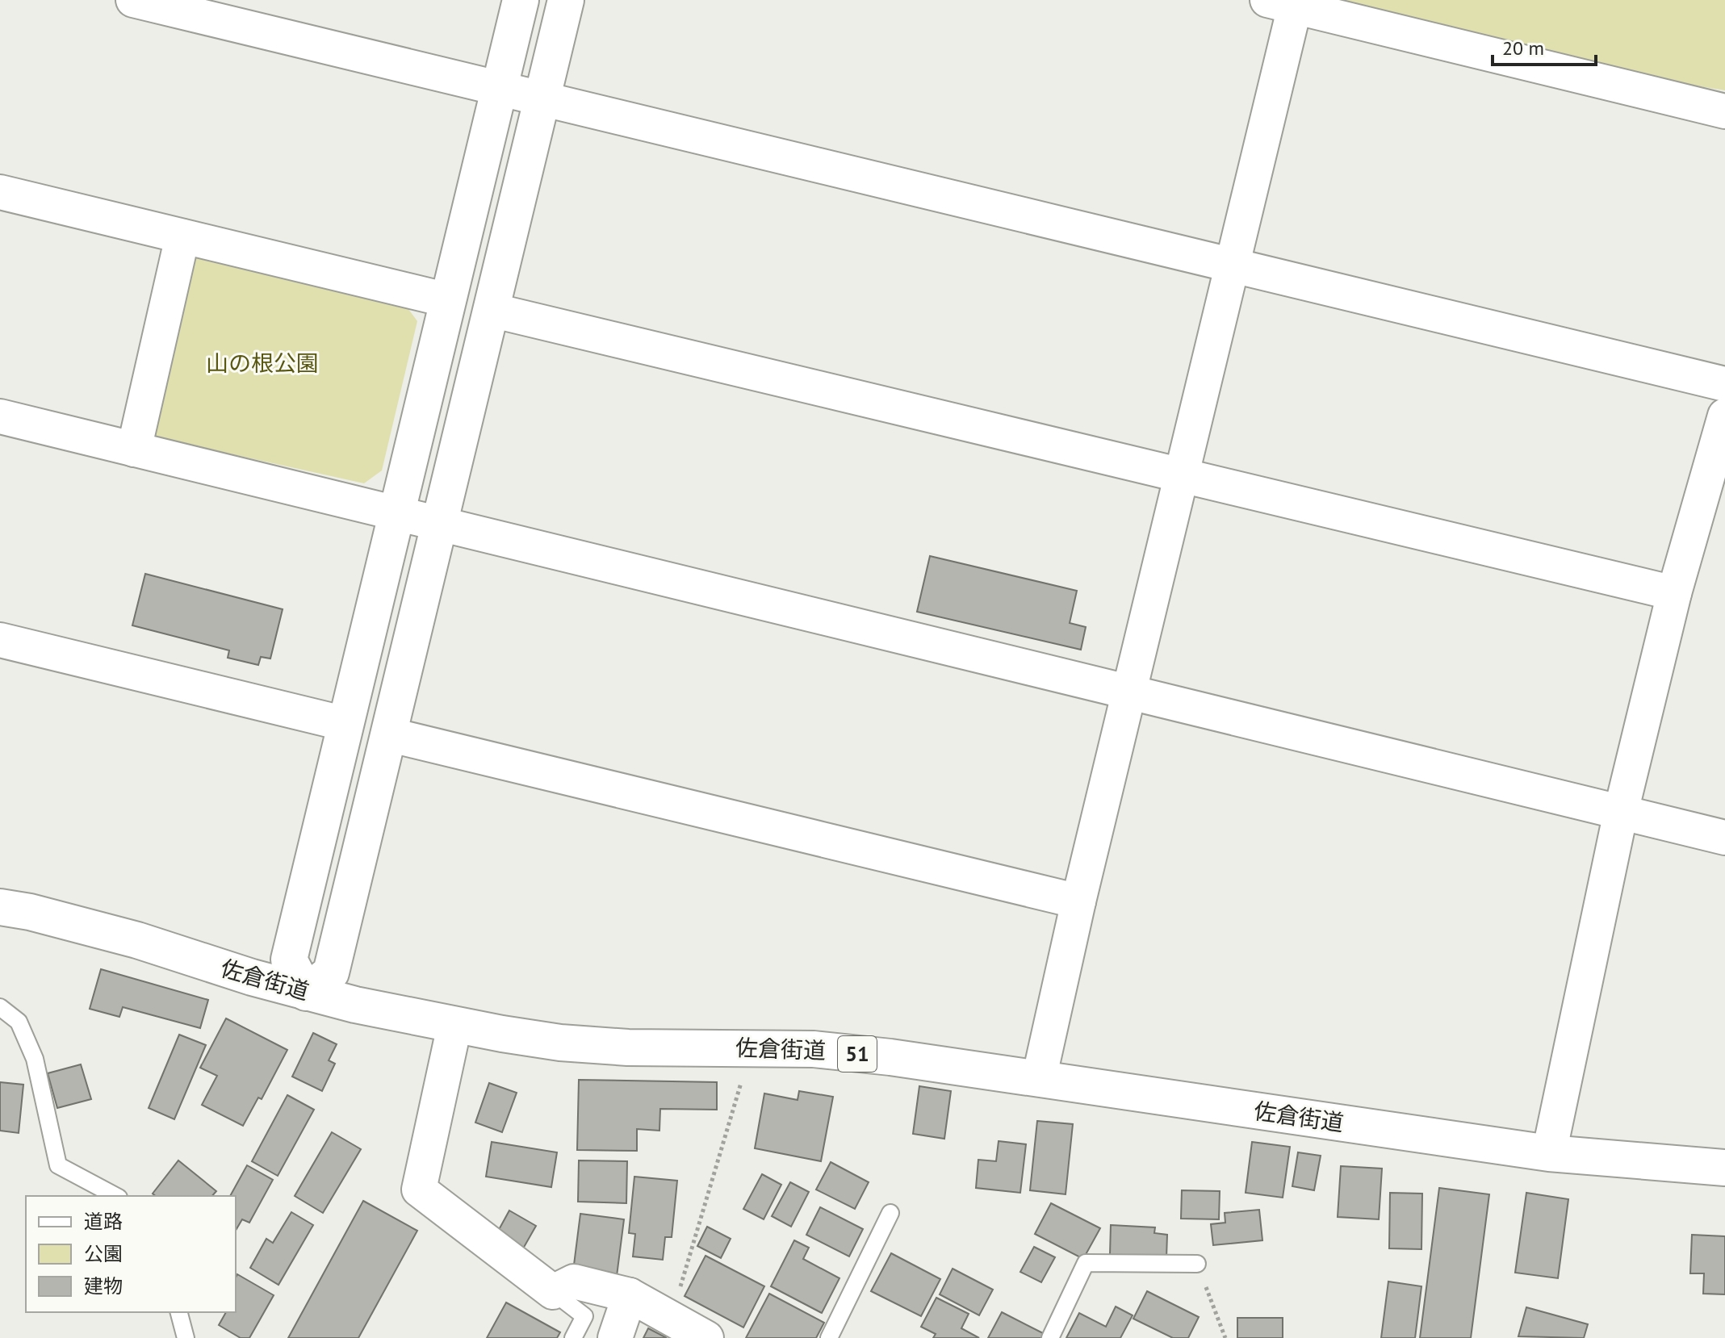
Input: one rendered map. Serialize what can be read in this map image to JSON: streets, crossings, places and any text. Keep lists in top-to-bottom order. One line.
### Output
{"streets":{"main road":["佐倉街道","51"]},"parks":["山の根公園"],"legend":["道路","公園","建物"],"scale_bar":"20 m"}
